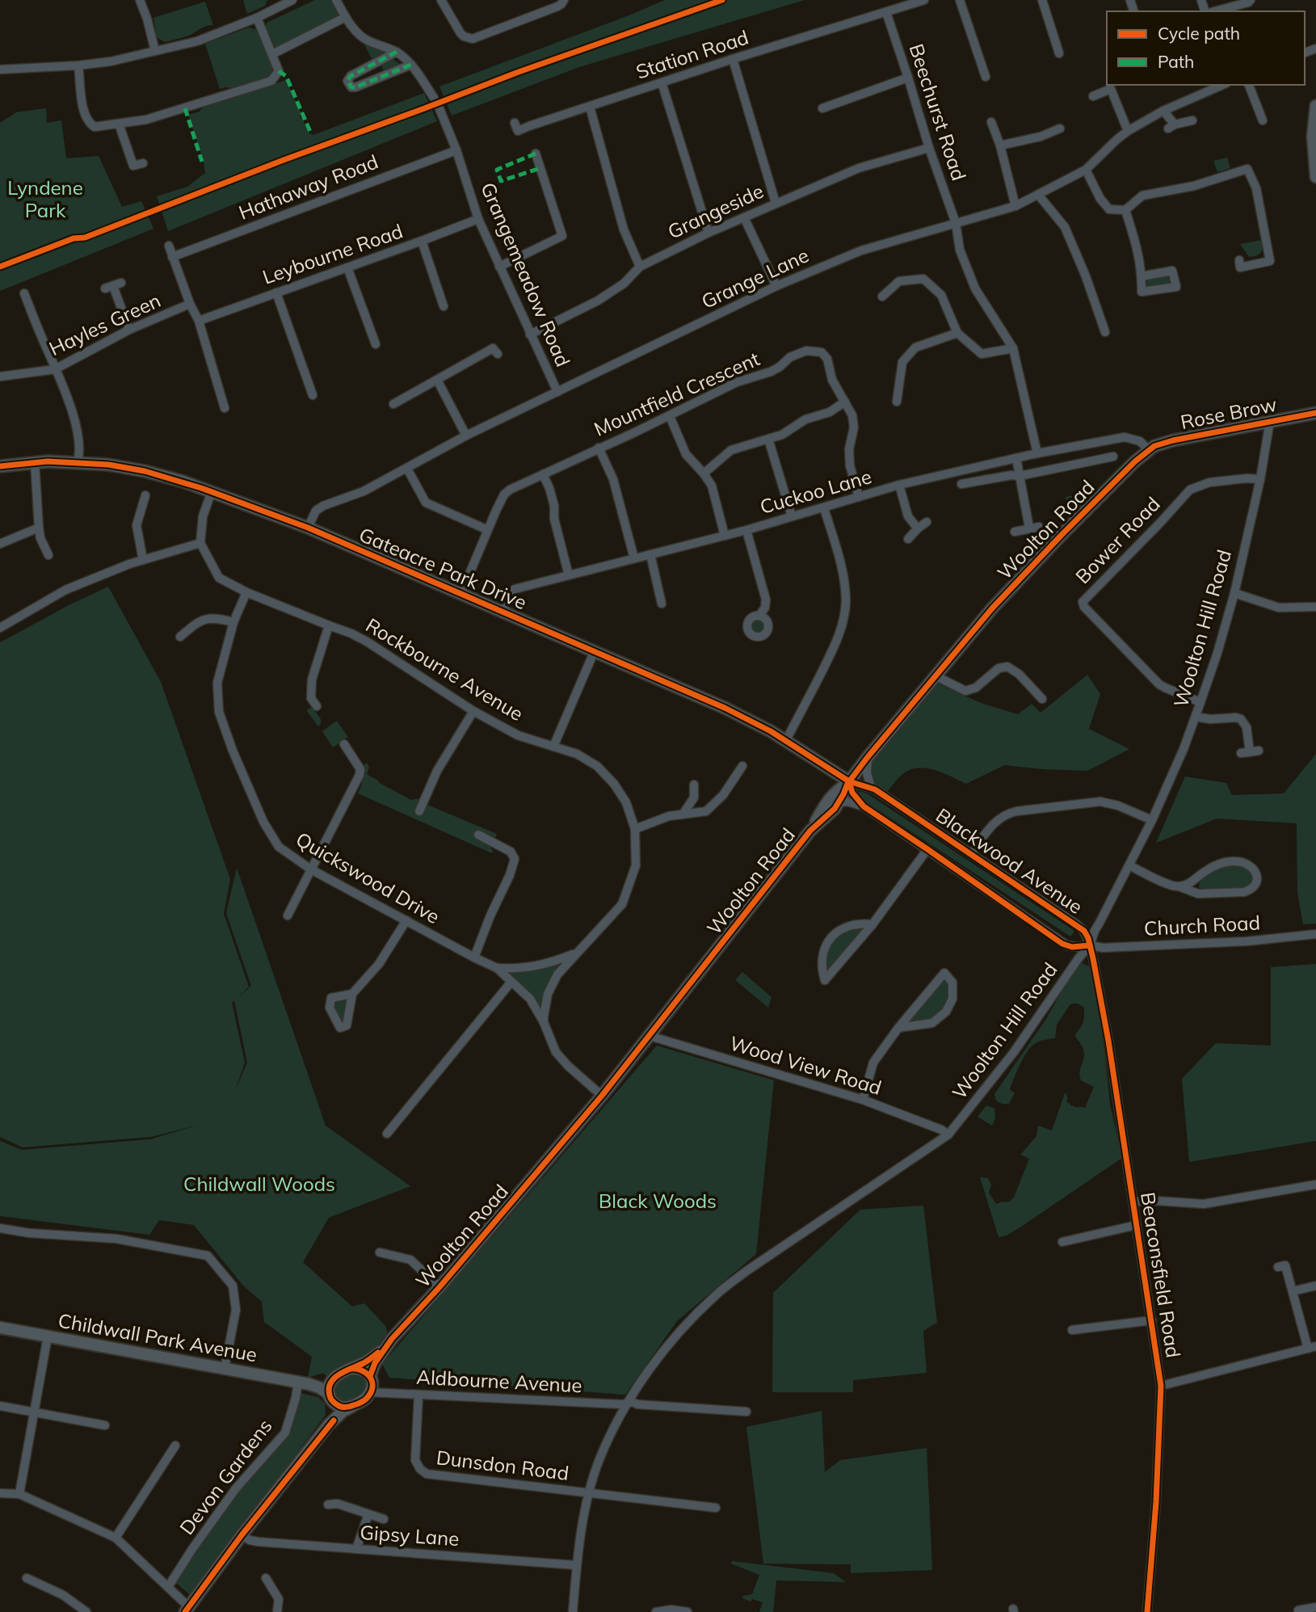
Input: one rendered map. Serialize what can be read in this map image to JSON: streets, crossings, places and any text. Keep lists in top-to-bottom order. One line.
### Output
{"streets":{"street":["Station Road","Beechurst Road","Hathaway Road","Grangeside","Leybourne Road","Grangemeadow Road","Grange Lane","Hayles Green","Mountfield Crescent","Rose Brow","Cuckoo Lane","Woolton Road","Bower Road","Gateacre Park Drive","Woolton Hill Road","Rockbourne Avenue","Blackwood Avenue","Quickswood Drive","Church Road","Wood View Road","Beaconsfield Road","Childwall Park Avenue","Aldbourne Avenue","Dunsdon Road","Devon Gardens","Gipsy Lane"]},"crossings":[["Station Road","Beechurst Road"],["Beechurst Road","Grangeside"],["Beechurst Road","Grange Lane"],["Beechurst Road","Cuckoo Lane"],["Hathaway Road","Grangemeadow Road"],["Grangeside","Grangemeadow Road"],["Leybourne Road","Grangemeadow Road"],["Grangemeadow Road","Grange Lane"],["Grange Lane","Gateacre Park Drive"],["Mountfield Crescent","Cuckoo Lane"],["Mountfield Crescent","Gateacre Park Drive"],["Rose Brow","Cuckoo Lane"],["Rose Brow","Woolton Road"],["Rose Brow","Woolton Hill Road"],["Cuckoo Lane","Woolton Road"],["Cuckoo Lane","Gateacre Park Drive"],["Woolton Road","Gateacre Park Drive"],["Woolton Road","Rockbourne Avenue"],["Woolton Road","Blackwood Avenue"],["Woolton Road","Wood View Road"],["Woolton Road","Childwall Park Avenue"],["Woolton Road","Aldbourne Avenue"],["Bower Road","Woolton Hill Road"],["Gateacre Park Drive","Blackwood Avenue"],["Woolton Hill Road","Blackwood Avenue"],["Woolton Hill Road","Church Road"],["Woolton Hill Road","Wood View Road"],["Woolton Hill Road","Beaconsfield Road"],["Woolton Hill Road","Aldbourne Avenue"],["Woolton Hill Road","Dunsdon Road"],["Woolton Hill Road","Gipsy Lane"],["Rockbourne Avenue","Quickswood Drive"],["Blackwood Avenue","Church Road"],["Blackwood Avenue","Beaconsfield Road"],["Church Road","Beaconsfield Road"],["Childwall Park Avenue","Aldbourne Avenue"],["Childwall Park Avenue","Devon Gardens"],["Aldbourne Avenue","Dunsdon Road"]],"parks":["Lyndene Park","Childwall Woods","Black Woods"],"legend":["Cycle path","Path"]}
